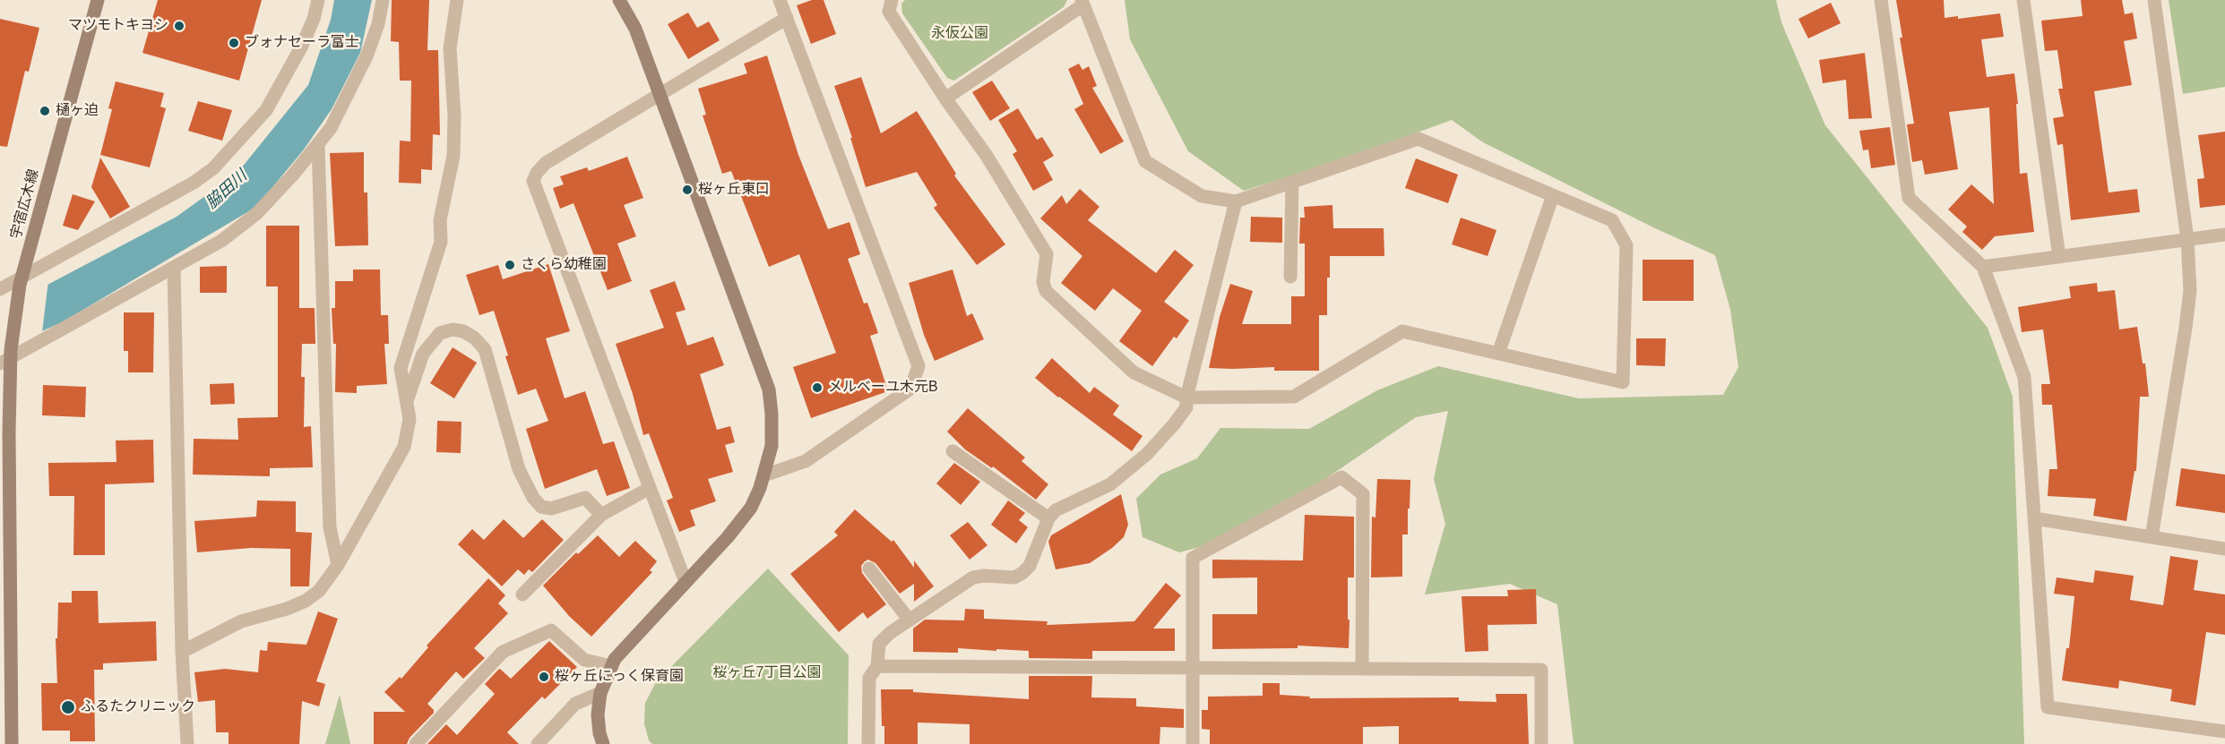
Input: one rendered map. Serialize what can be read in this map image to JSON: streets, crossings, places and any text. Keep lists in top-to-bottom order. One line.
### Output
{"streets":{"street":["宇宿広木線"]},"water":["脇田川"],"parks":["永仮公園","桜ヶ丘7丁目公園"],"places":["マツモトキヨシ","ブォナセーラ富士","樋ヶ迫","桜ヶ丘東口","さくら幼稚園","メルベーユ木元B","桜ヶ丘にっく保育園","ふるたクリニック"]}
